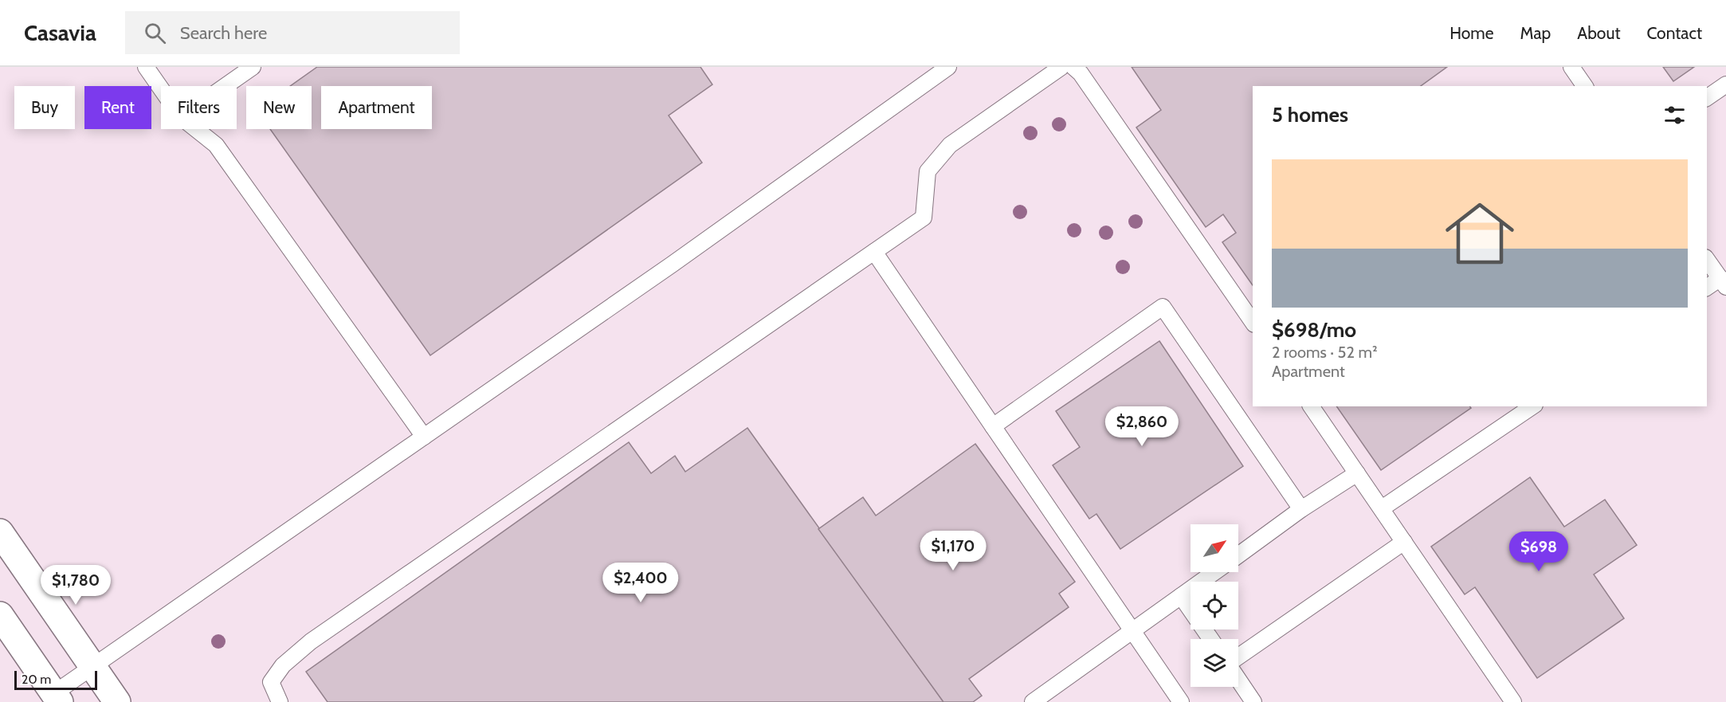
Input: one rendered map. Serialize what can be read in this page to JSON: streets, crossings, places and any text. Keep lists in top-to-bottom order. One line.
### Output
{"scale_bar":"20 m","north":"top right","page":{"header":"Casavia","search":"Search here","nav":["Home","Map","About","Contact"],"chip":["Buy","Rent","Filters","New","Apartment"],"heading":"5 homes","list":[{"name":"$698/mo","note":"2 rooms · 52 m² · Apartment"}],"price":["$2,860","$1,170","$698","$2,400","$1,780"],"scale":"20 m"}}
